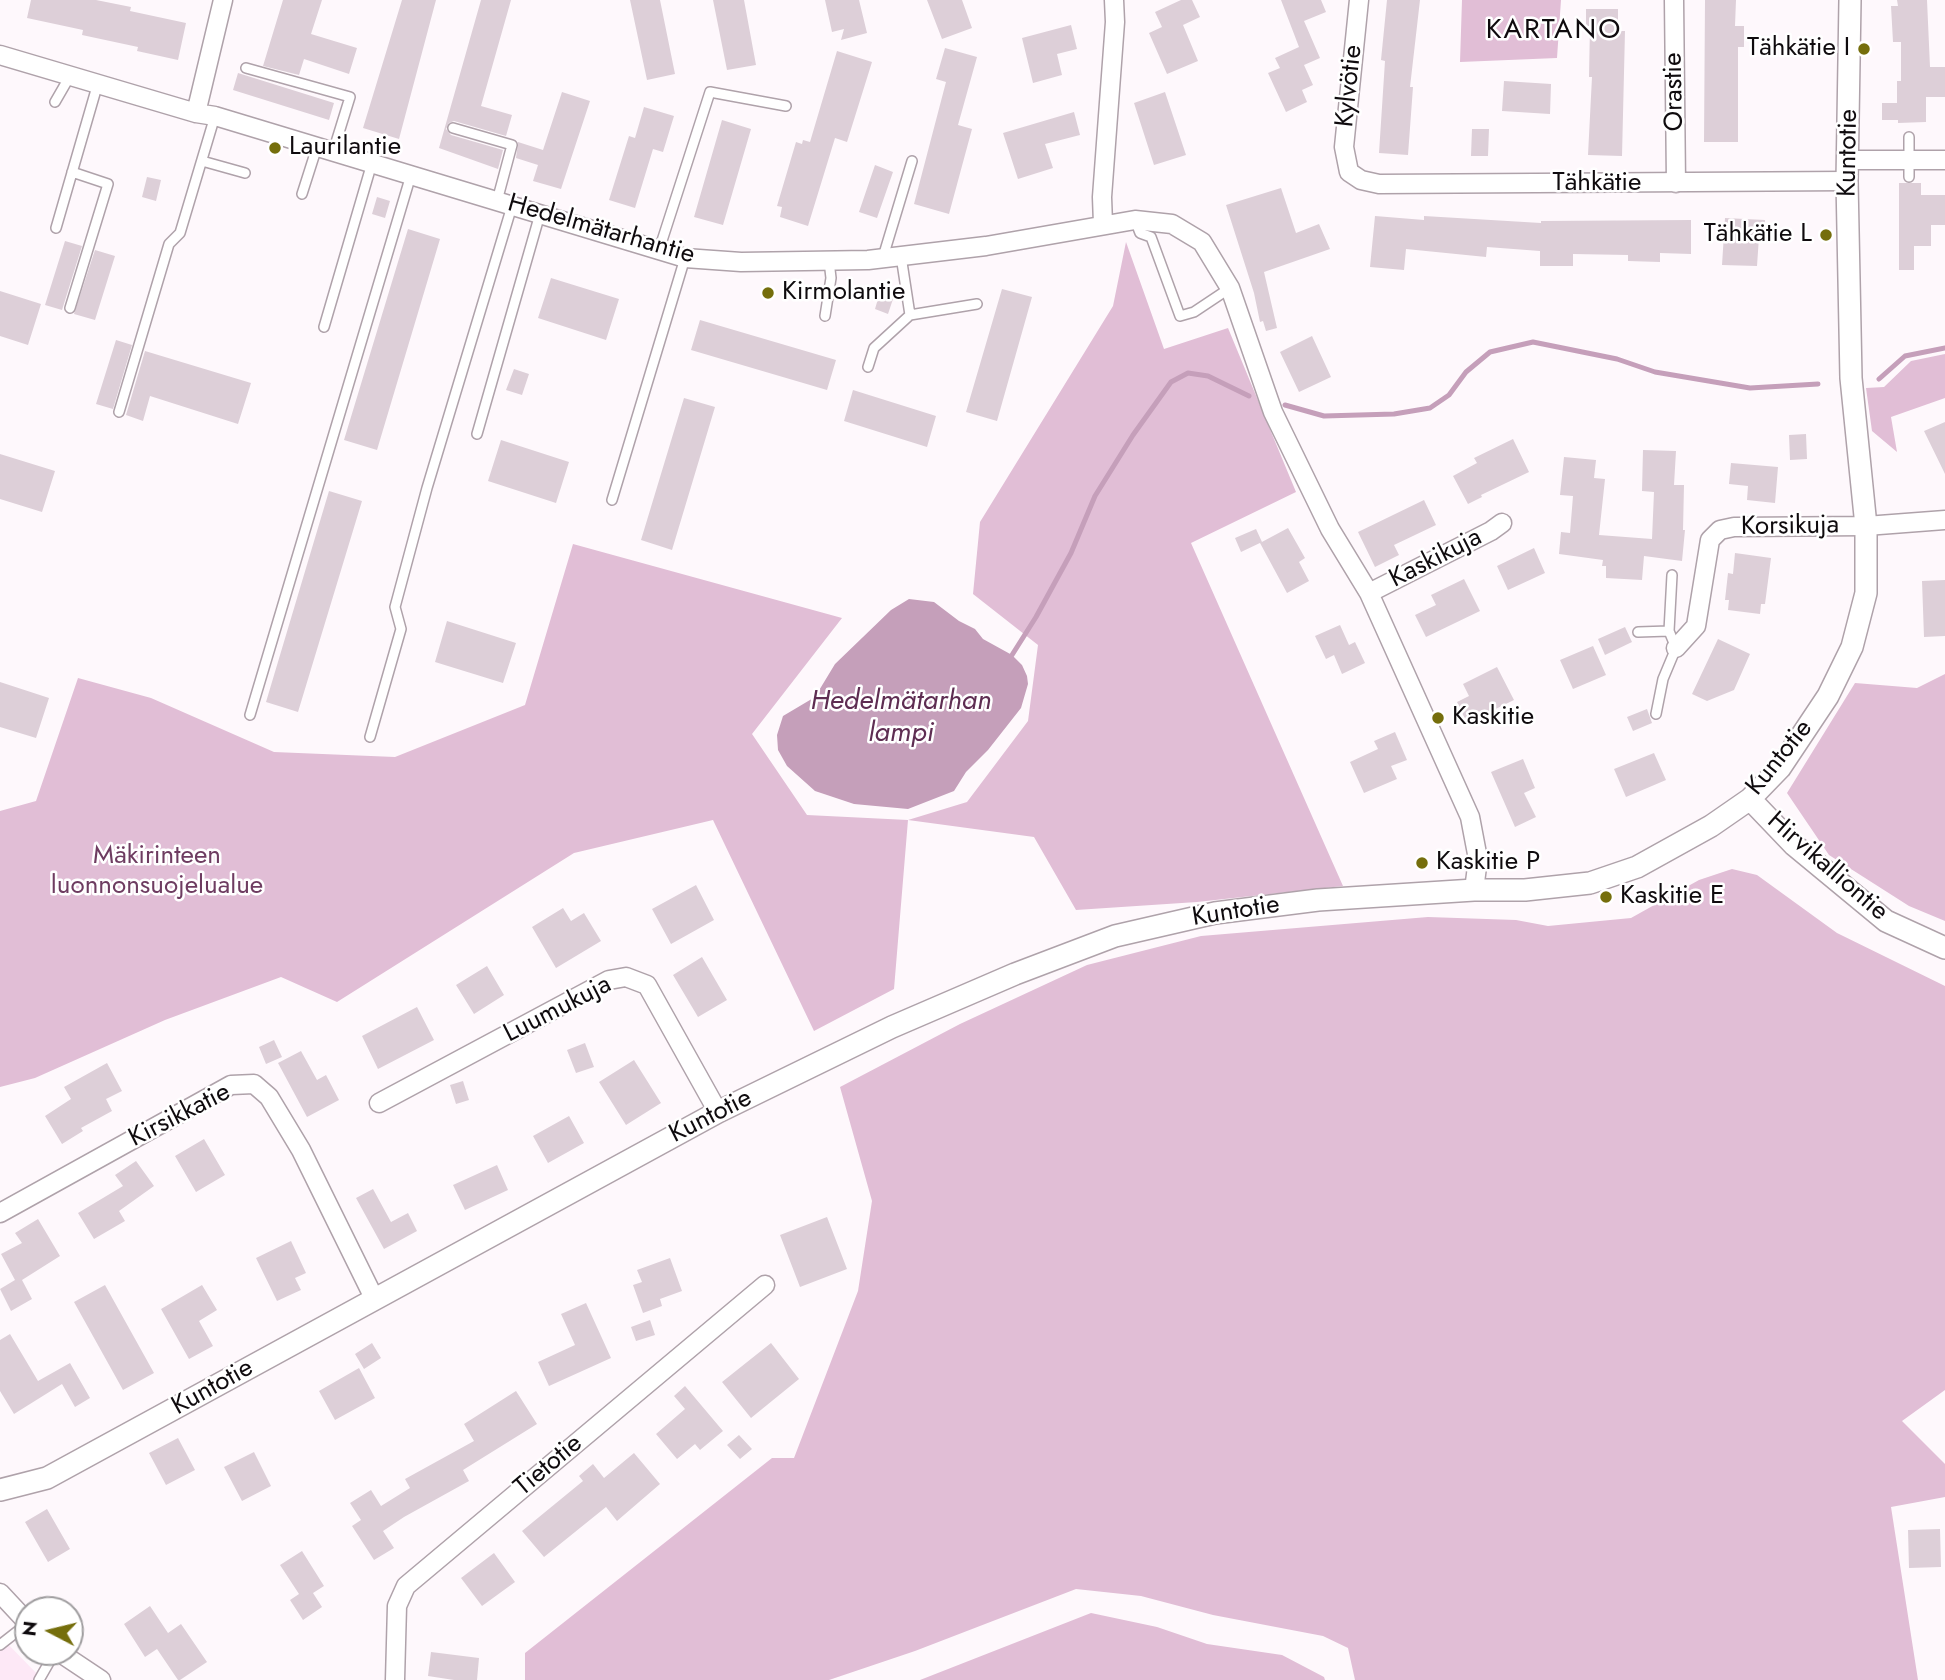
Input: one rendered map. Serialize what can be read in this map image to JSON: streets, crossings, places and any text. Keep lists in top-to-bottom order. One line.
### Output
{"streets":{"street":["Kylvötie","Orastie","Kuntotie","Tähkätie","Hedelmätarhantie","Korsikuja","Kaskikuja","Hirvikalliontie","Luumukuja","Kirsikkatie","Tietotie"]},"crossings":[["Kylvötie","Tähkätie"],["Orastie","Tähkätie"],["Kuntotie","Tähkätie"],["Kuntotie","Korsikuja"],["Kuntotie","Hirvikalliontie"],["Kuntotie","Luumukuja"],["Kuntotie","Kirsikkatie"],["Hedelmätarhantie","Kaskikuja"]],"districts":["KARTANO"],"water":["Hedelmätarhan lampi"],"parks":["Mäkirinteen luonnonsuojelualue"],"places":["Tähkätie I","Laurilantie","Tähkätie L","Kirmolantie","Kaskitie","Kaskitie P","Kaskitie E"],"north":"left"}
